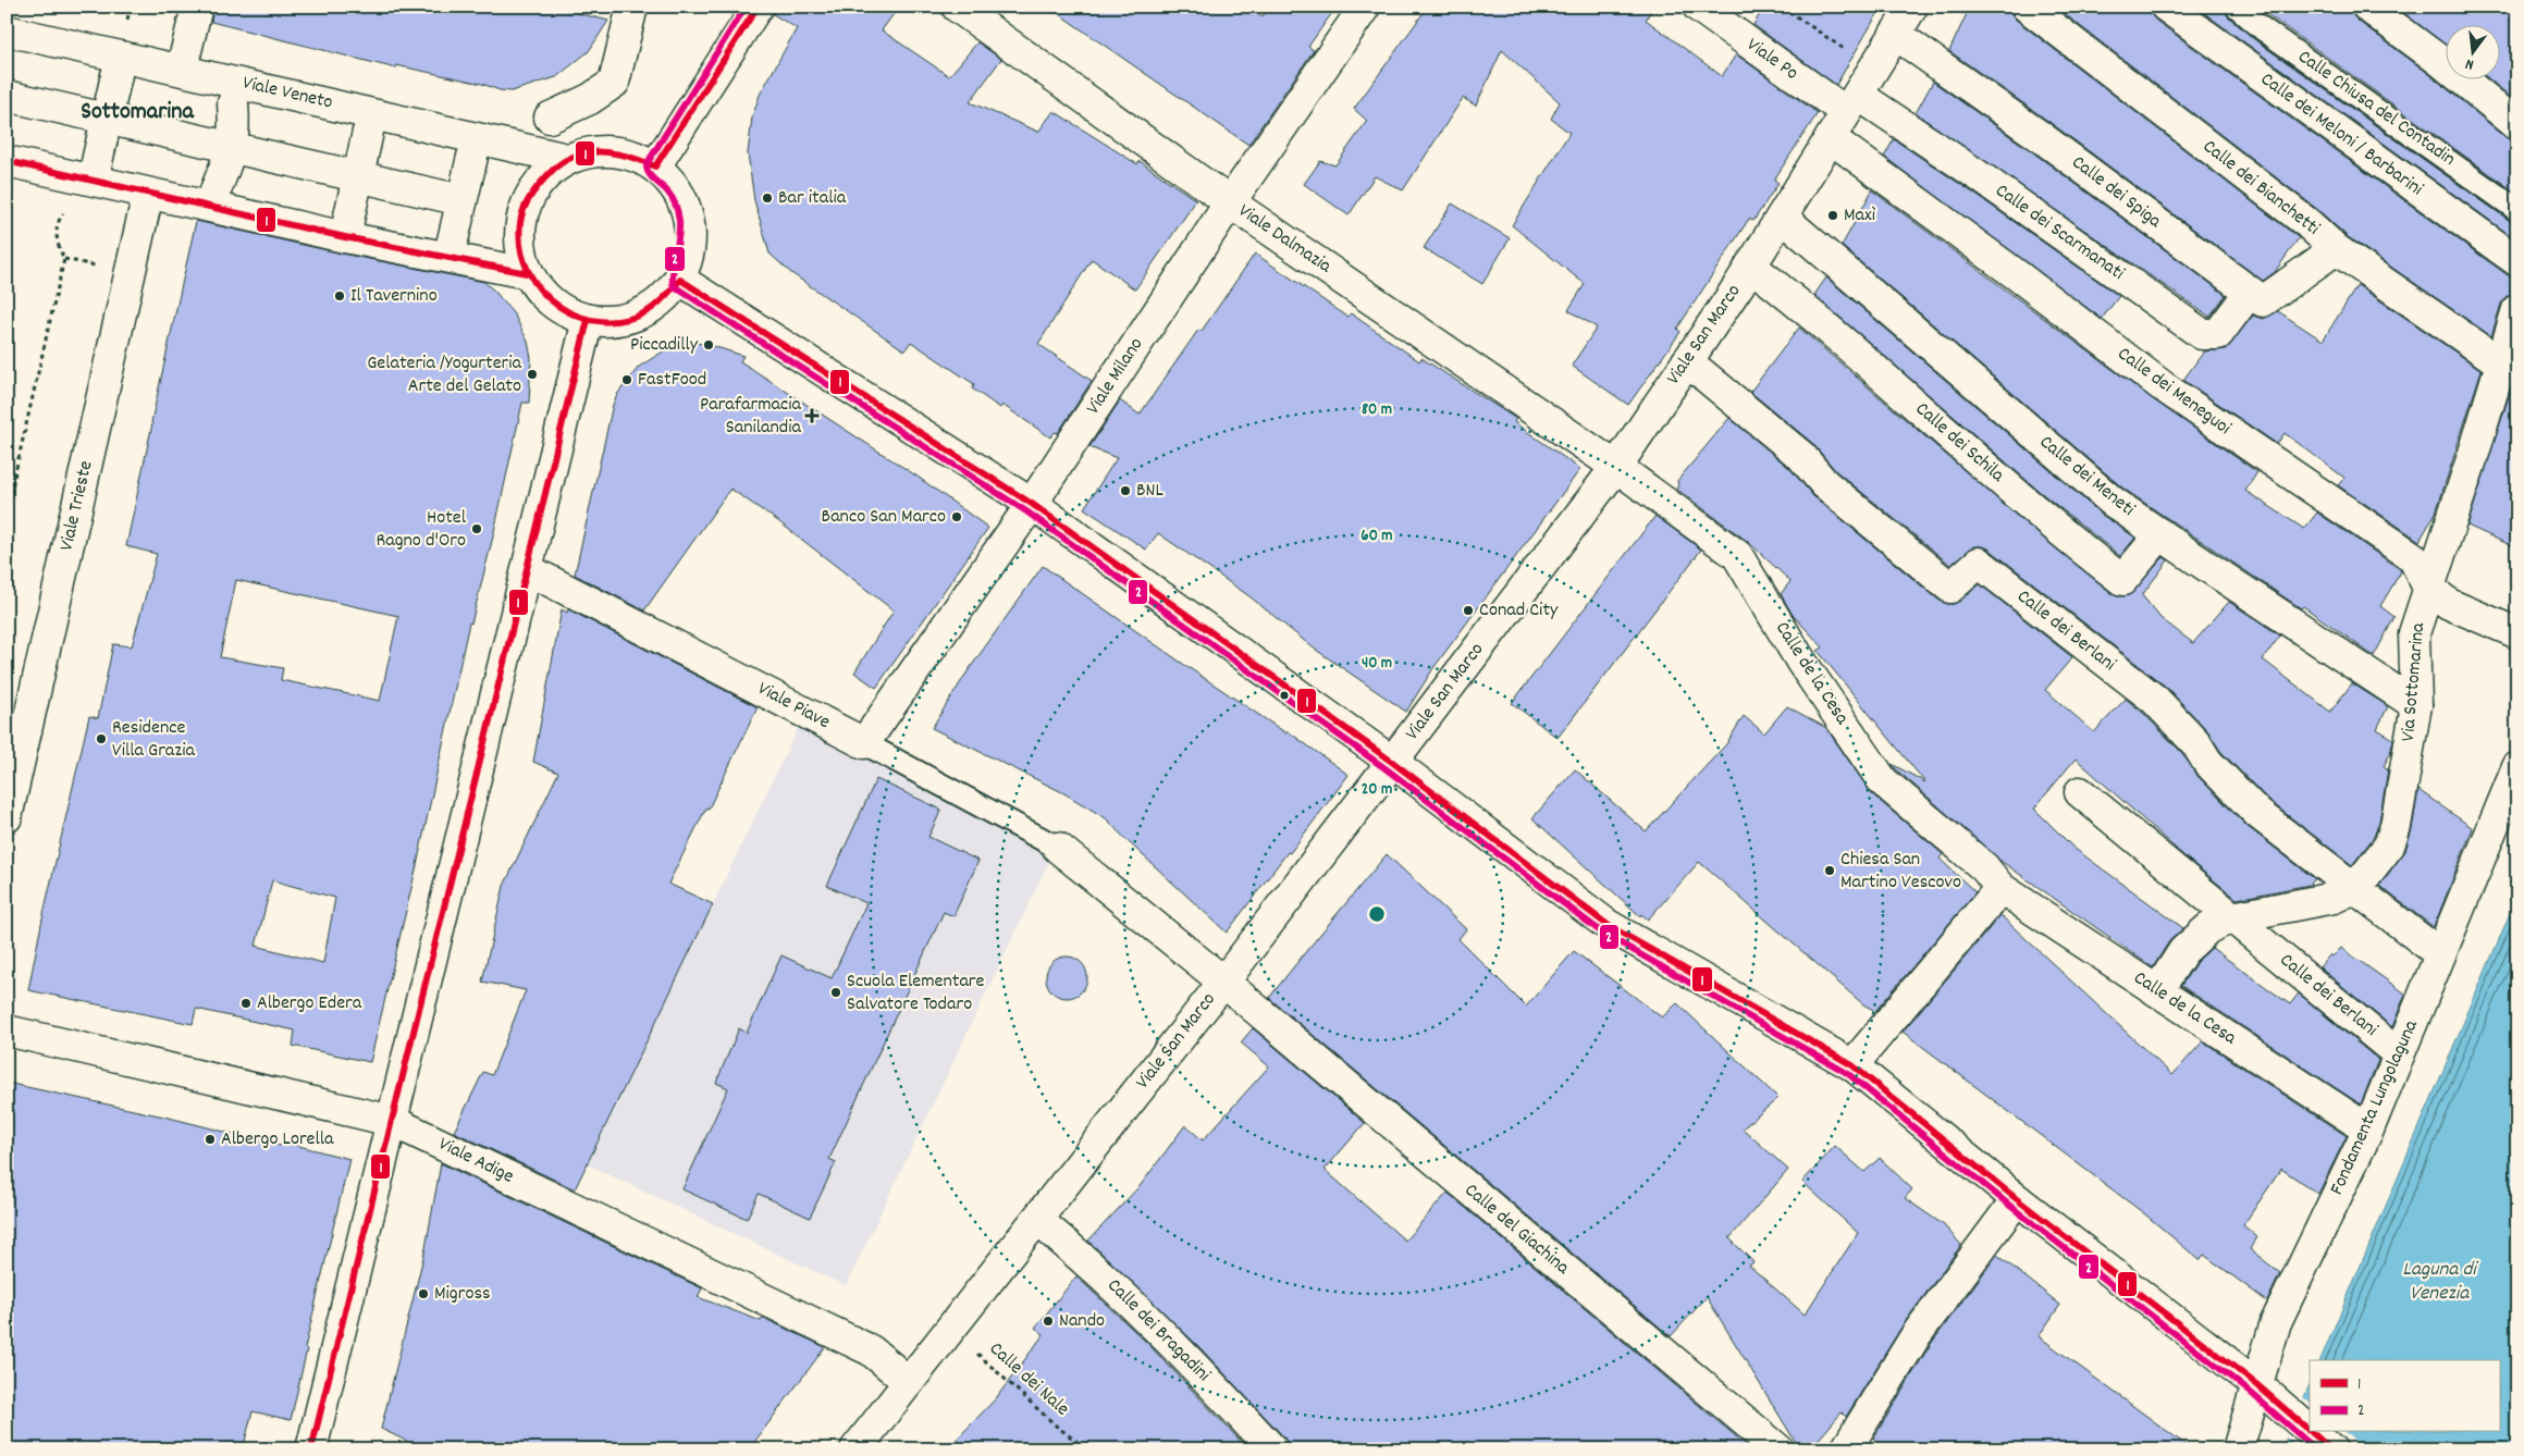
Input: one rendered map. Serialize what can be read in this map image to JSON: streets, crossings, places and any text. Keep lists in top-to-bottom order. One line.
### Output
{"streets":{"street":["Viale Po","Viale Veneto","Calle dei Meloni / Barbarini","Calle dei Bianchetti","Calle dei Spiga","Calle dei Scarmanati","Viale Dalmazia","Viale San Marco","Viale Milano","Calle dei Meneguoi","Calle dei Schila","Calle dei Meneti","Viale Trieste","Calle dei Berlani","Calle de la Cesa","Via Sottomarina","Viale Piave","Fondamenta Lungolaguna","Viale Adige","Calle del Giachina","Calle dei Bragadini"],"lane":["Calle Chiusa del Contadin"],"path":["Calle dei Nale"]},"crossings":[["Viale Po","Calle dei Scarmanati"],["Viale Po","Viale San Marco"],["Calle dei Bianchetti","Calle dei Spiga"],["Calle dei Bianchetti","Via Sottomarina"],["Calle dei Spiga","Calle dei Scarmanati"],["Calle dei Spiga","Viale San Marco"],["Calle dei Scarmanati","Viale San Marco"],["Viale Dalmazia","Viale San Marco"],["Viale Dalmazia","Viale Milano"],["Viale Dalmazia","Calle de la Cesa"],["Viale San Marco","Calle dei Meneguoi"],["Viale San Marco","Calle dei Schila"],["Viale San Marco","Calle dei Meneti"],["Viale San Marco","Calle dei Berlani"],["Viale San Marco","Calle de la Cesa"],["Viale San Marco","Viale Adige"],["Viale San Marco","Calle del Giachina"],["Viale San Marco","Calle dei Bragadini"],["Viale San Marco","Calle dei Nale"],["Viale Milano","Viale Piave"],["Calle dei Meneguoi","Via Sottomarina"],["Calle dei Schila","Calle dei Meneti"],["Calle dei Meneti","Via Sottomarina"],["Calle dei Berlani","Via Sottomarina"],["Calle dei Berlani","Fondamenta Lungolaguna"],["Calle de la Cesa","Via Sottomarina"],["Calle de la Cesa","Fondamenta Lungolaguna"],["Viale Piave","Calle del Giachina"]],"districts":["Sottomarina"],"water":["Laguna di Venezia"],"places":{"other":["Bar italia","Maxì","Il Tavernino","Piccadilly","Gelateria /Yogurteria Arte del Gelato","FastFood","BNL","Banco San Marco","Hotel Ragno d'Oro","Conad City","Residence Villa Grazia","Chiesa San Martino Vescovo","Scuola Elementare Salvatore Todaro","Albergo Edera","Albergo Lorella","Migross","Nando"],"health":["Parafarmacia Sanilandia"]},"lines":["transit line 1","transit line 2"],"legend":["1","2"],"north":"bottom","rings":["80 m","60 m","40 m","20 m"]}
